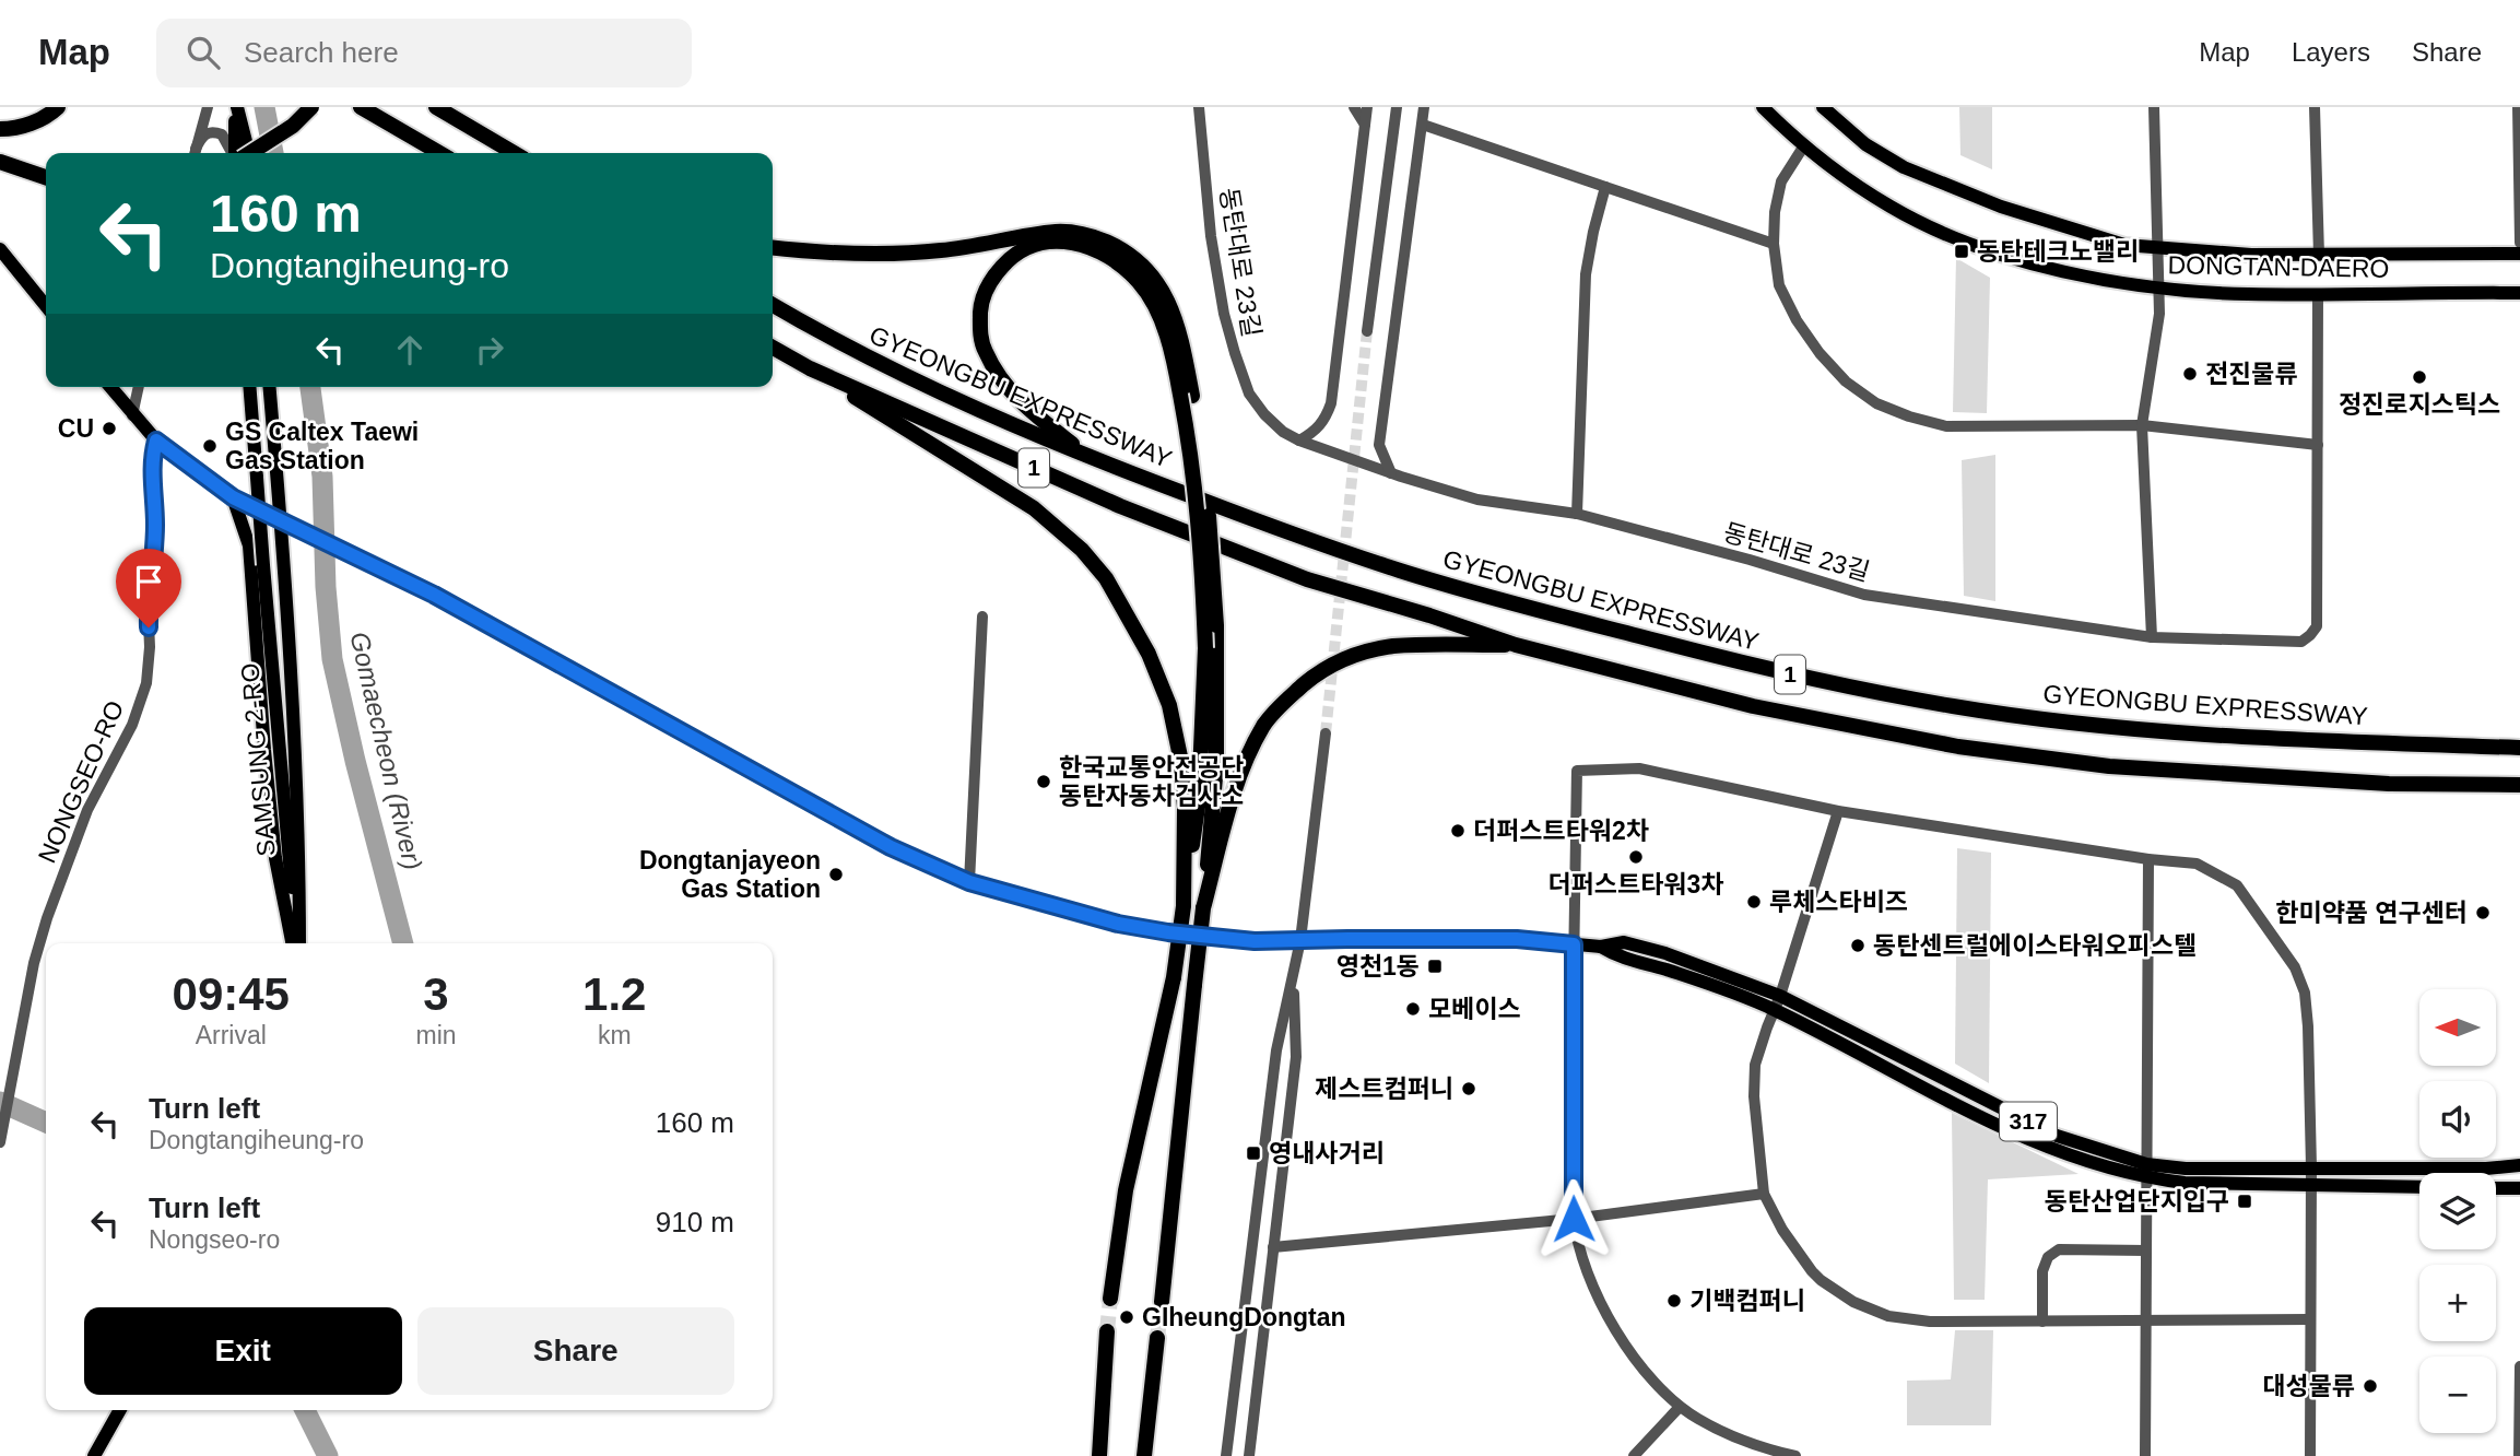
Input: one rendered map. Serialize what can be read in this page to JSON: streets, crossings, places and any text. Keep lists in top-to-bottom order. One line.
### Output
{"streets":{"highway":["GYEONGBU EXPRESSWAY","1"],"main road":["DONGTAN-DAERO","SAMSUNG 2-RO","317"],"street":["동탄대로 23길","NONGSEO-RO"]},"crossings":[["동탄대로 23길","DONGTAN-DAERO"],["NONGSEO-RO","317"]],"water":["Gomaecheon (River)"],"places":{"transit":["동탄테크노밸리","영천1동","영내사거리","동탄산업단지입구"],"other":["전진물류","정진로지스틱스","CU","GS Caltex Taewi Gas Station","한국교통안전공단 동탄자동차검사소","더퍼스트타워2차","더퍼스트타워3차","Dongtanjayeon Gas Station","루체스타비즈","한미약품 연구센터","동탄센트럴에이스타워오피스텔","모베이스","제스트컴퍼니","기백컴퍼니","GIheungDongtan","대성물류"]},"north":"left","page":{"header":"Map","search":"Search here","nav":["Map","Layers","Share"],"turn":["160 m","Dongtangiheung-ro"],"eta":["09:45","Arrival","3","min","1.2","km"],"map_buttons":["+","−"],"list":[{"name":"Turn left","note":"Dongtangiheung-ro","value":"160 m"},{"name":"Turn left","note":"Nongseo-ro","value":"910 m"}],"buttons":["Exit","Share"]}}
